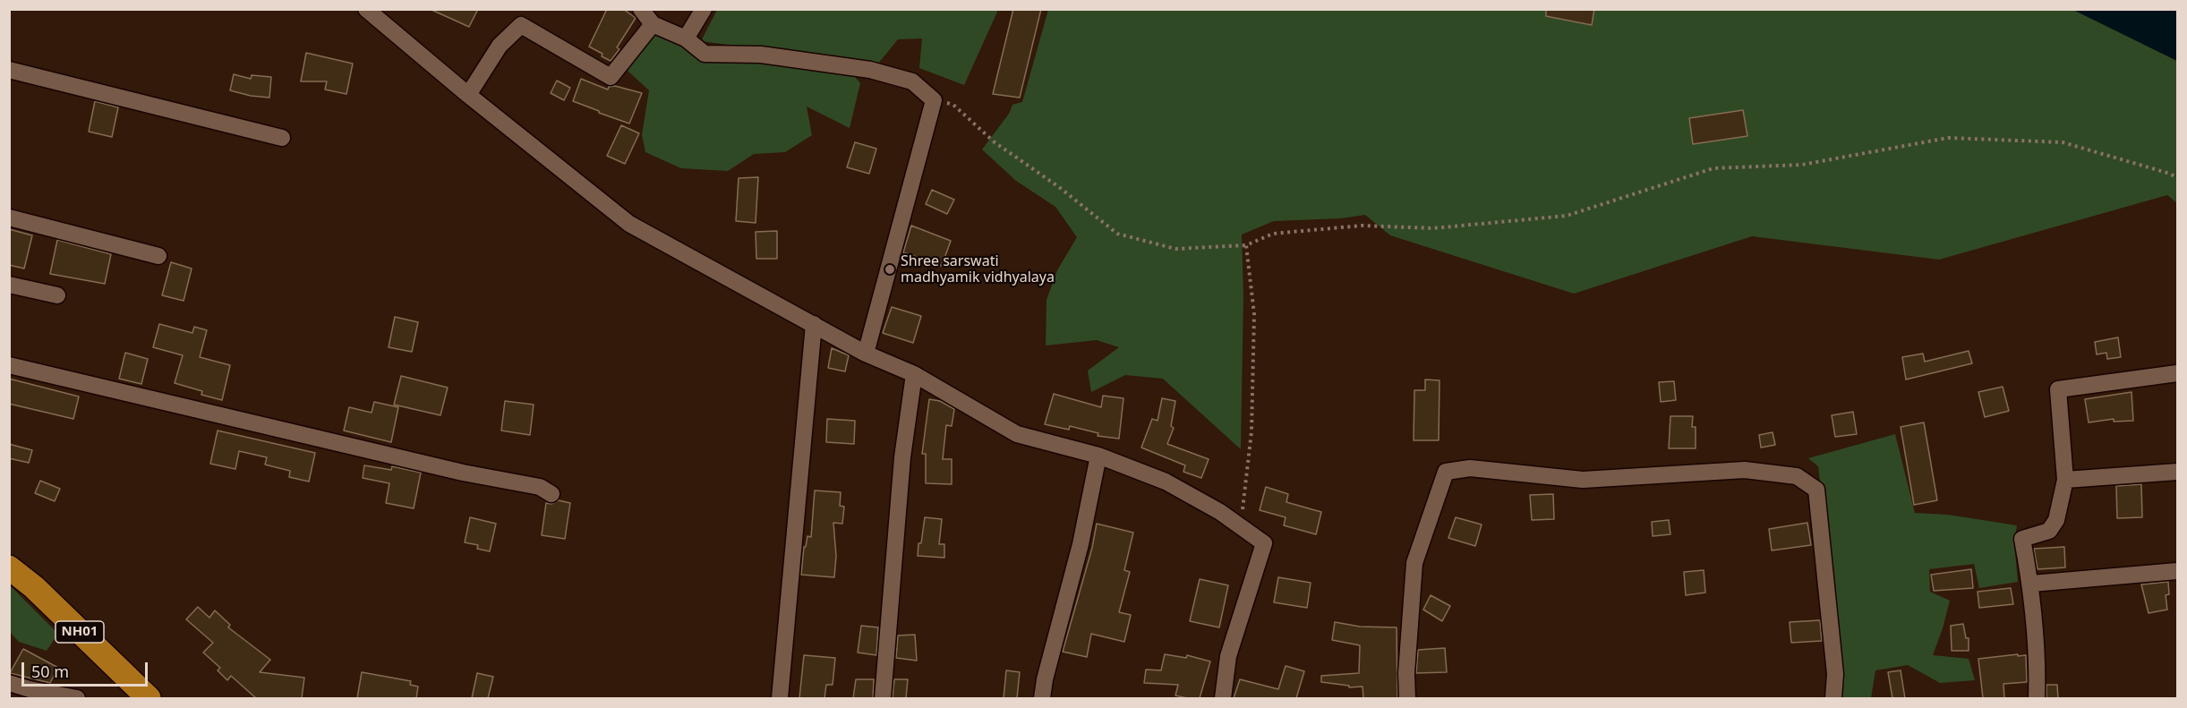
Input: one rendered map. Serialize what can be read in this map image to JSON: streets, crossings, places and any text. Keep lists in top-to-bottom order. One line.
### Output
{"streets":{"highway":["NH01"]},"places":["Shree sarswati madhyamik vidhyalaya"],"scale_bar":"50 m"}
